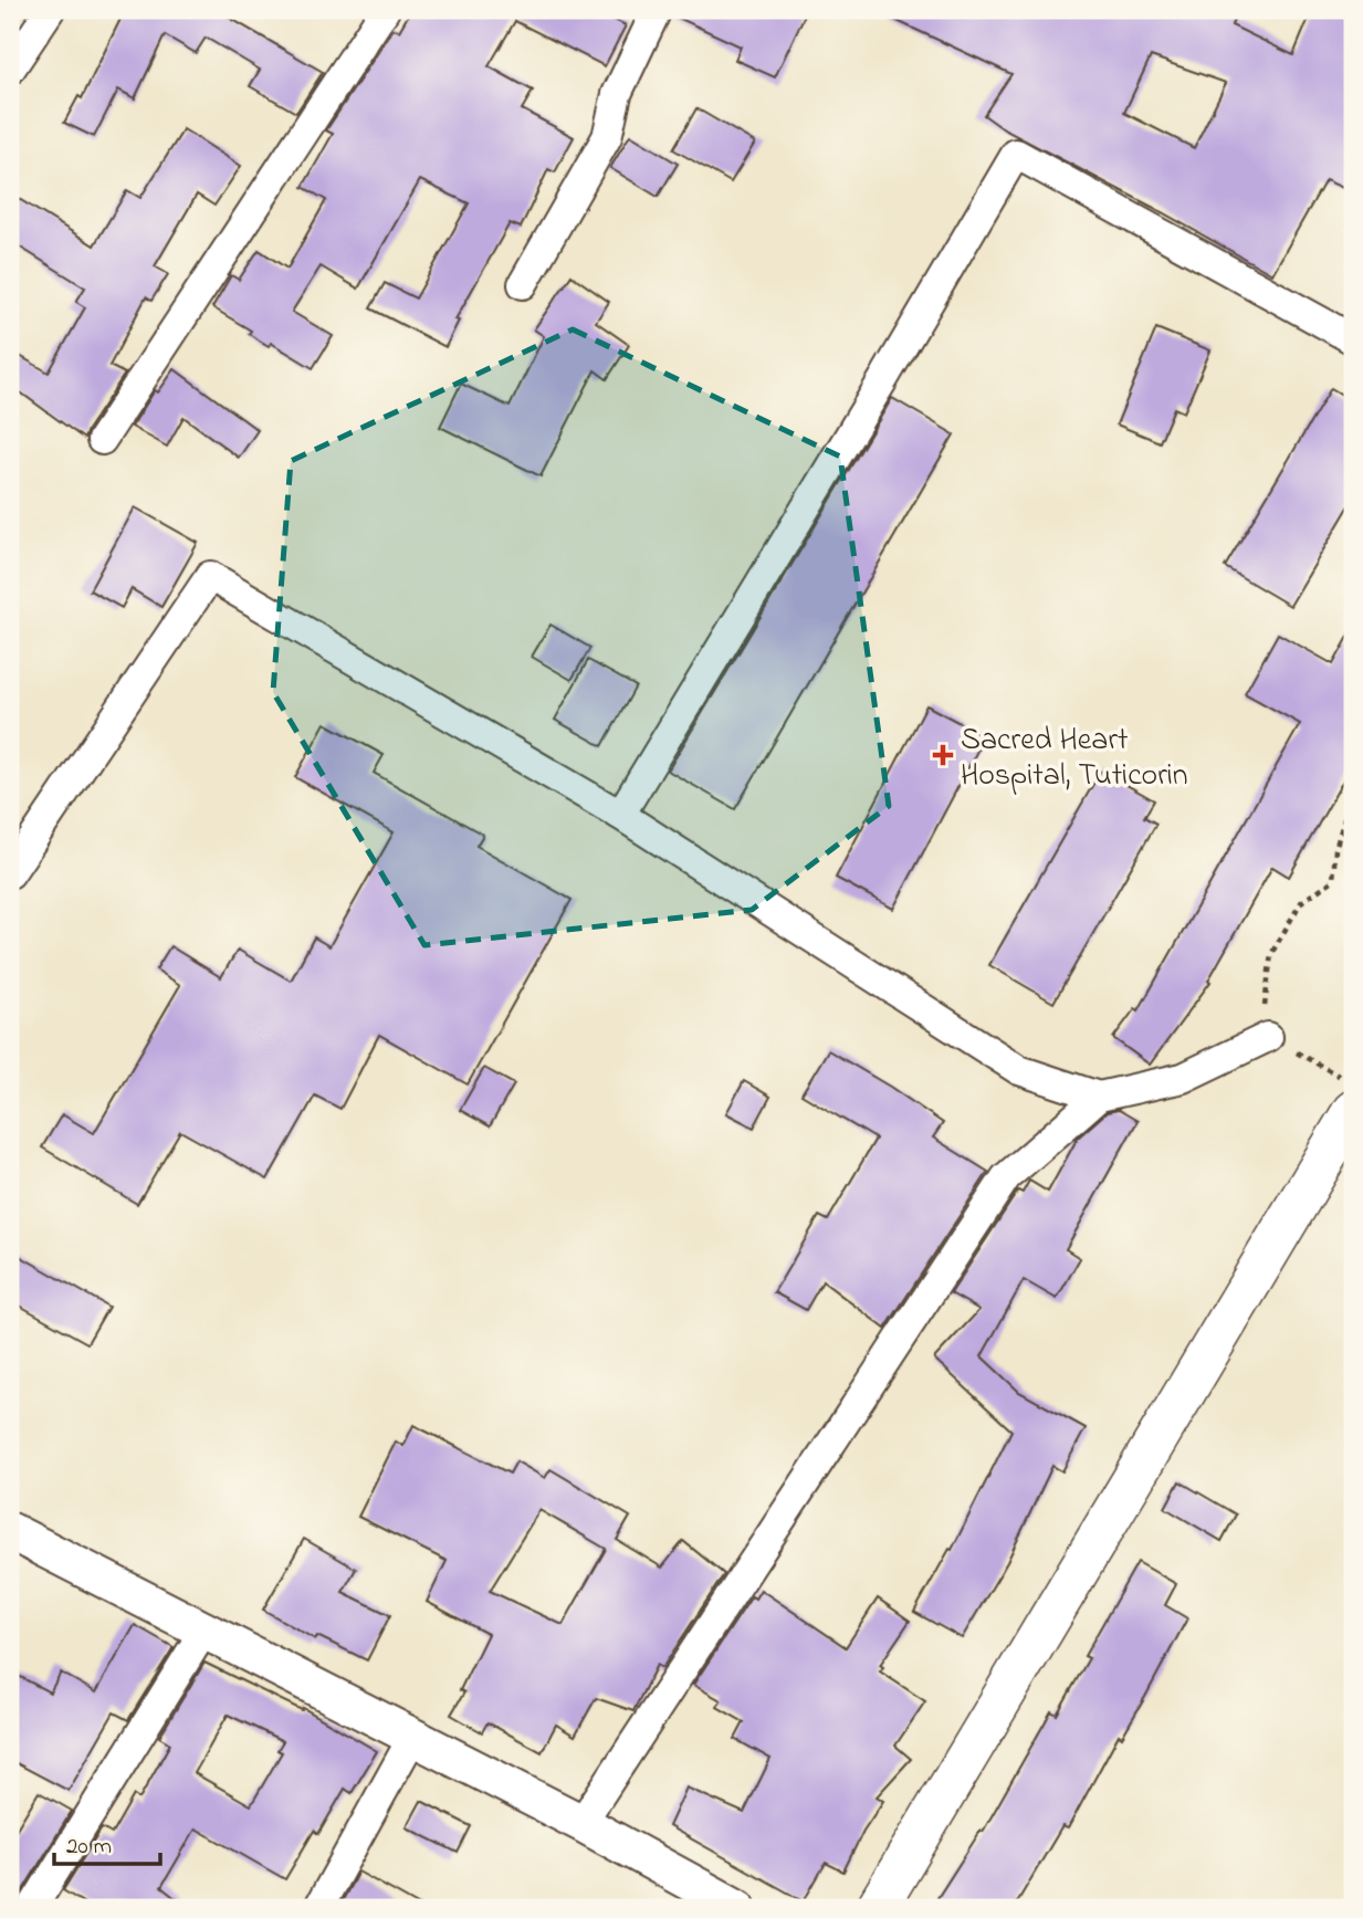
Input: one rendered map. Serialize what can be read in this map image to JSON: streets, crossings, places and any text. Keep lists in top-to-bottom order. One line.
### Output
{"places":{"health":["Sacred Heart Hospital, Tuticorin"]},"scale_bar":"20 m"}
